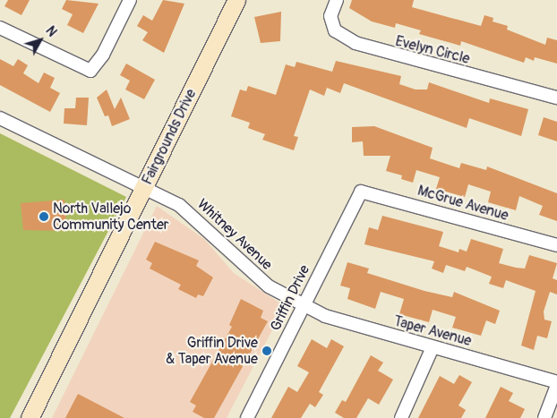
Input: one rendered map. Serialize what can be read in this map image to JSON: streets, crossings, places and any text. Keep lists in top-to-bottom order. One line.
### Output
{"streets":{"main road":["Fairgrounds Drive"],"street":["Evelyn Circle","McGrue Avenue","Whitney Avenue","Griffin Drive","Taper Avenue"]},"crossings":[["Fairgrounds Drive","Whitney Avenue"],["McGrue Avenue","Griffin Drive"],["Whitney Avenue","Griffin Drive"],["Whitney Avenue","Taper Avenue"],["Griffin Drive","Taper Avenue"]],"places":["North Vallejo Community Center","Griffin Drive & Taper Avenue"],"north":"top right"}
